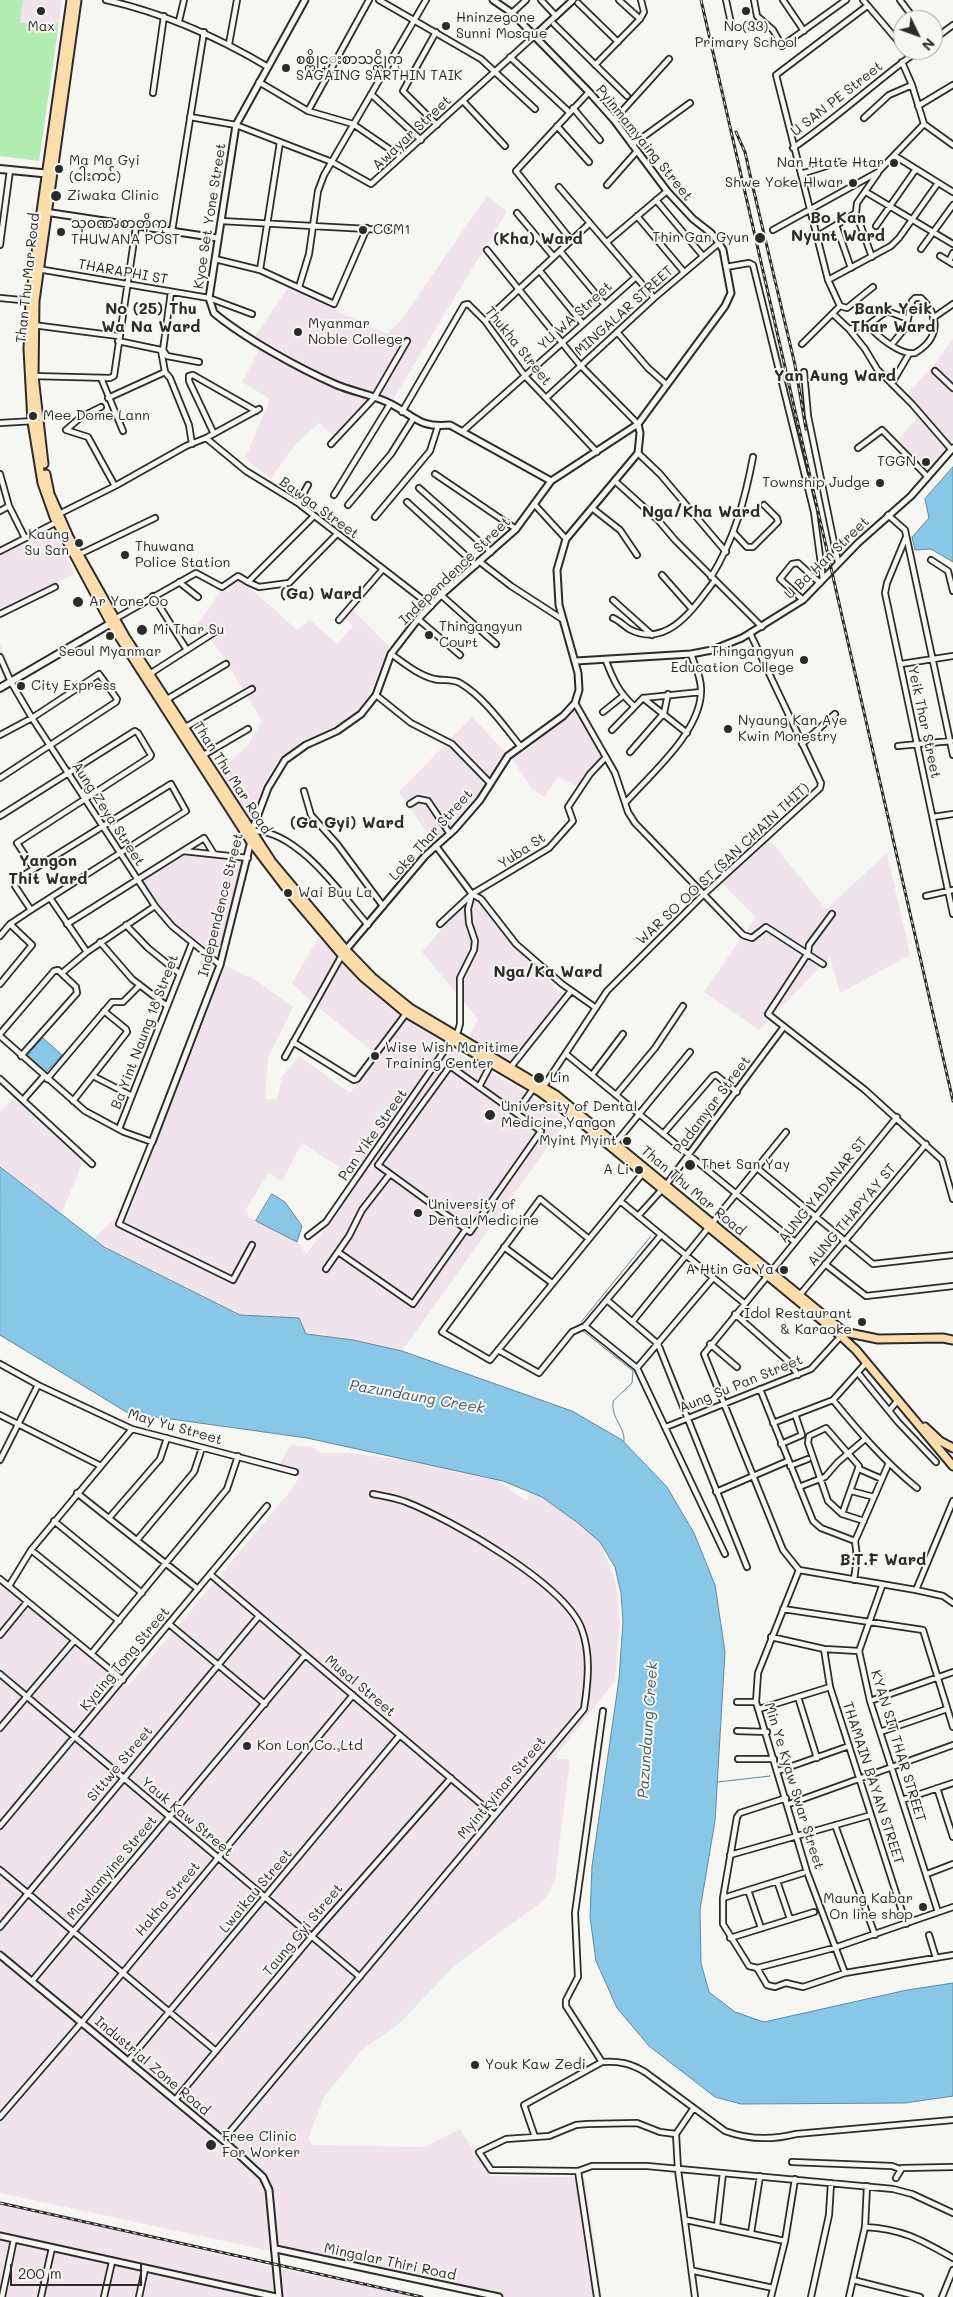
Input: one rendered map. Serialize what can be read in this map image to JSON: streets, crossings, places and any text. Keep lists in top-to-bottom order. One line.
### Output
{"streets":{"main road":["Than Thu Mar Road"],"street":["U SAN PE Street","Awayar Street","Pyinmamyaing Street","Kyoe Set Yone Street","THARAPHI ST","MINGALAR STREET","YU WA Street","Thukha Street","Bawga Street","U Ba Han Street","Independence Street","Yeik Thar Street","Aung Zeya Street","Loke Thar Street","Yuba St","WAR SO OO ST (SAN CHAIN THIT)","Ba Yint Naung 18 Street","Padamyar Street","Pan Yike Street","AUNG YADANAR ST","AUNG THAPYAY ST","Aung Su Pan Street","May Yu Street","Kyaing Tong Street","Musal Street","KYAN SIT THAR STREET","Sittwe Street","THAMAIN BAYAN STREET","Min Ye Kyaw Swar Street","Myintkyinar Street","Yauk Kaw Street","Mawlamyine Street","Lwaikau Street","Hakha Street","Taung Gyi Street","Industrial Zone Road","Mingalar Thiri Road"]},"crossings":[["Awayar Street","Pyinmamyaing Street"],["Pyinmamyaing Street","MINGALAR STREET"],["Pyinmamyaing Street","Independence Street"],["Kyoe Set Yone Street","THARAPHI ST"],["Kyoe Set Yone Street","YU WA Street"],["Kyoe Set Yone Street","Thukha Street"],["Kyoe Set Yone Street","Independence Street"],["THARAPHI ST","Than Thu Mar Road"],["Than Thu Mar Road","Independence Street"],["Than Thu Mar Road","Loke Thar Street"],["Than Thu Mar Road","WAR SO OO ST (SAN CHAIN THIT)"],["Than Thu Mar Road","Padamyar Street"],["Than Thu Mar Road","Pan Yike Street"],["Than Thu Mar Road","AUNG YADANAR ST"],["Than Thu Mar Road","AUNG THAPYAY ST"],["Than Thu Mar Road","Aung Su Pan Street"],["MINGALAR STREET","Thukha Street"],["YU WA Street","Thukha Street"],["Thukha Street","Independence Street"],["Bawga Street","Independence Street"],["U Ba Han Street","WAR SO OO ST (SAN CHAIN THIT)"],["Independence Street","Aung Zeya Street"],["Aung Zeya Street","Ba Yint Naung 18 Street"],["AUNG YADANAR ST","Aung Su Pan Street"],["Kyaing Tong Street","Musal Street"],["Kyaing Tong Street","Yauk Kaw Street"],["Musal Street","Sittwe Street"],["Musal Street","Myintkyinar Street"],["Musal Street","Mawlamyine Street"],["Musal Street","Lwaikau Street"],["Musal Street","Hakha Street"],["Musal Street","Taung Gyi Street"],["Sittwe Street","Yauk Kaw Street"],["Myintkyinar Street","Yauk Kaw Street"],["Myintkyinar Street","Industrial Zone Road"],["Yauk Kaw Street","Mawlamyine Street"],["Yauk Kaw Street","Lwaikau Street"],["Yauk Kaw Street","Hakha Street"],["Yauk Kaw Street","Taung Gyi Street"],["Mawlamyine Street","Industrial Zone Road"],["Lwaikau Street","Industrial Zone Road"],["Hakha Street","Industrial Zone Road"],["Taung Gyi Street","Industrial Zone Road"],["Industrial Zone Road","Mingalar Thiri Road"]],"districts":["Bo Kan Nyunt Ward","(Kha) Ward","No (25) Thu Wa Na Ward","Bank Yeik Thar Ward","Yan Aung Ward","Nga/Kha Ward","(Ga) Ward","(Ga Gyi) Ward","Yangon Thit Ward","Nga/Ka Ward","B.T.F Ward"],"water":["Pazundaung Creek"],"places":["Max","No(33) Primary School","Hninzegone Sunni Mosque","စစ္ကိုင္းစာသင္တိုက္ SAGAING SARTHIN TAIK","Nan Htate Htar","Ma Ma Gyi (ငါးကင်)","Shwe Yoke Hlwar","Ziwaka Clinic","CCM1","သုဝဏၧစာတိုက္ THUWANA POST","Thin Gan Gyun","Myanmar Noble College","Mee Dome Lann","TGGN","Township Judge","Kaung Su San","Thuwana Police Station","Ar Yone Oo","Mi Thar Su","Thingangyun Court","Seoul Myanmar","Thingangyun Education College","City Express","Nyaung Kan Aye Kwin Monestry","Wai Buu La","Wise Wish Maritime Training Center","Lin","University of Dental Medicine,Yangon","Myint Myint","Thet San Yay","A Li","University of Dental Medicine","A Htin Ga Ya","Idol Restaurant & Karaoke","Kon Lon Co.,Ltd","Maung Kabar On line shop","Youk Kaw Zedi","Free Clinic For Worker"],"scale_bar":"200 m","north":"bottom right"}
